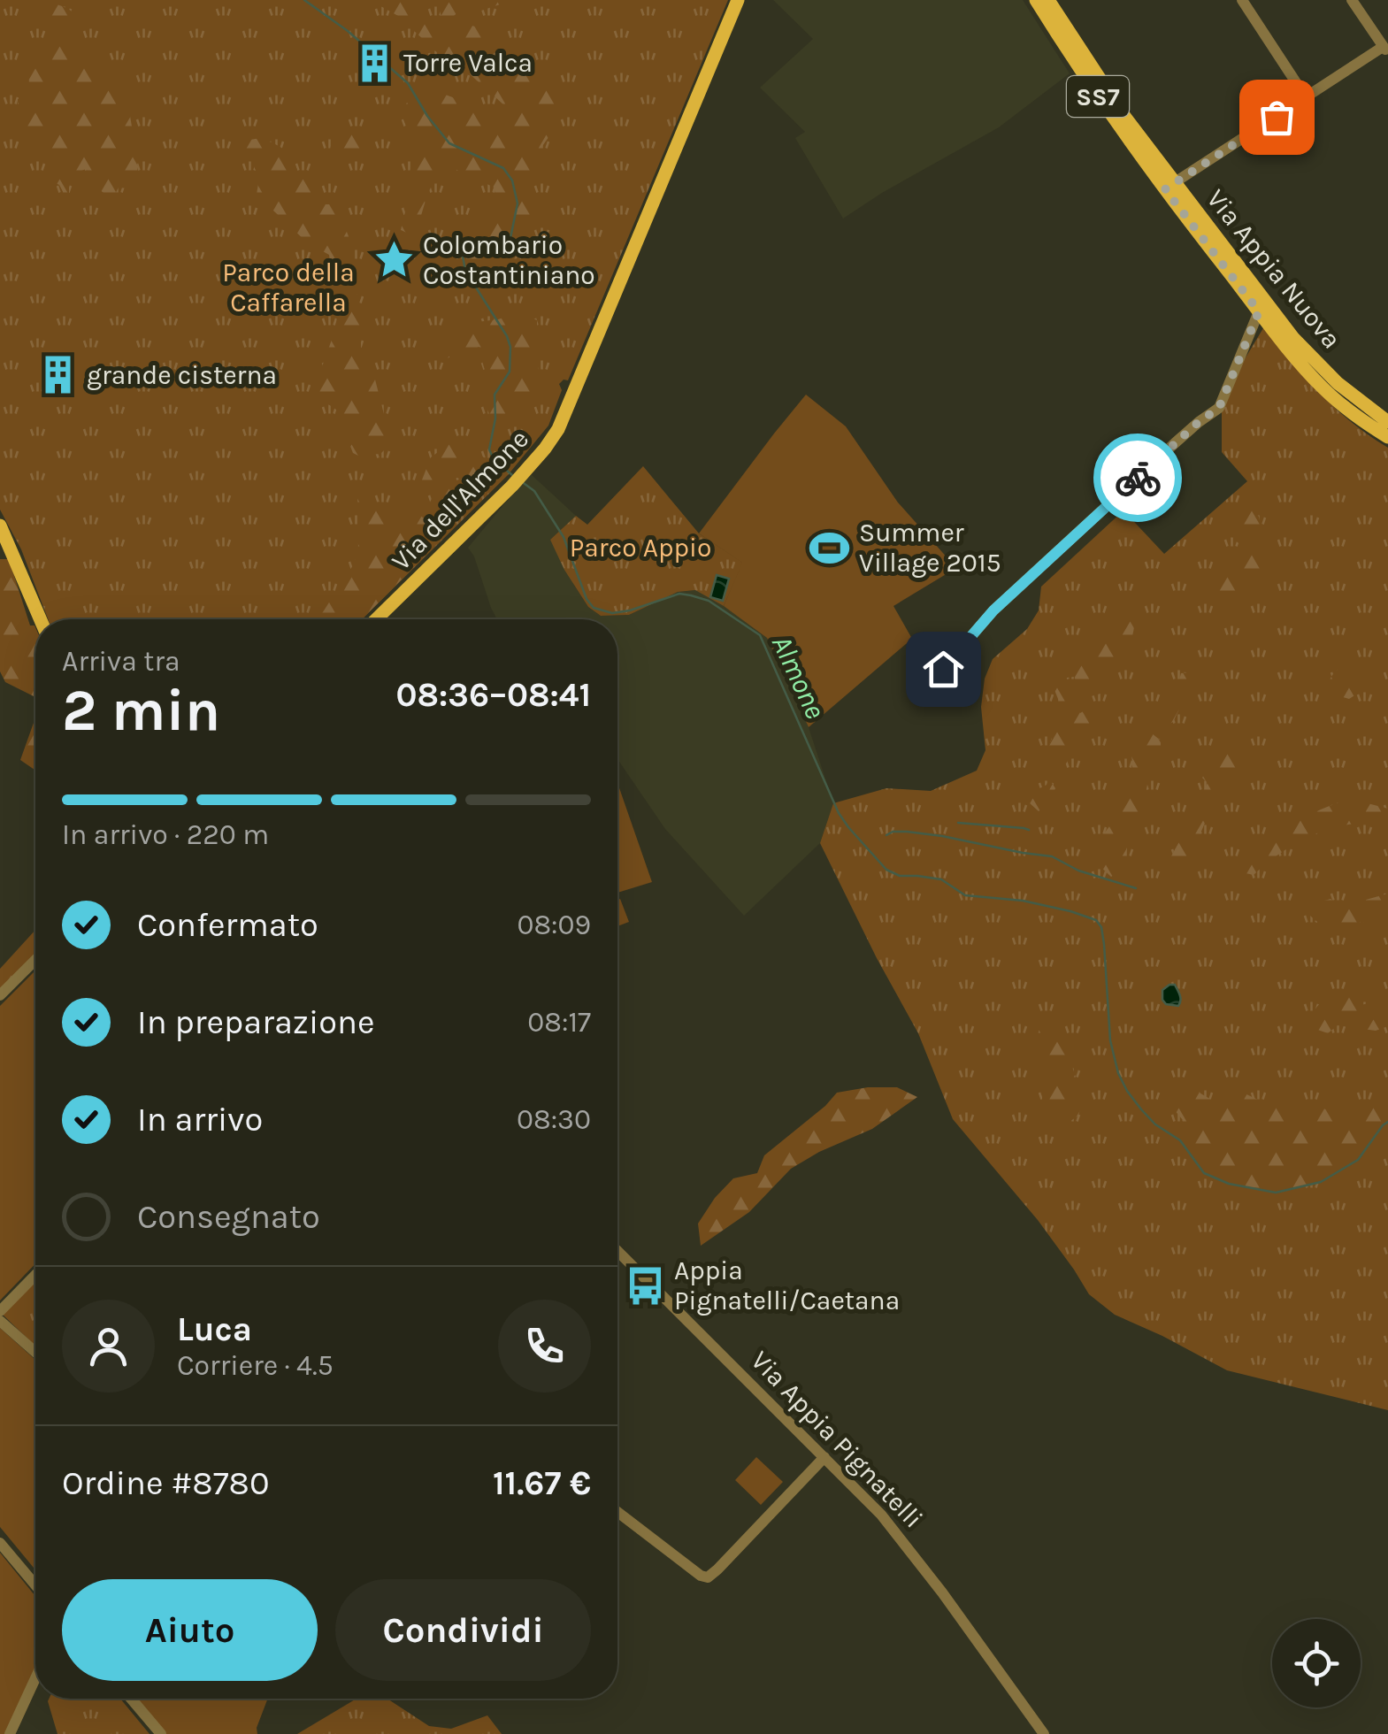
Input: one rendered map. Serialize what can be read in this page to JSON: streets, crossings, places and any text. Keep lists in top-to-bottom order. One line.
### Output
{"streets":{"main road":["SS7","Via Appia Nuova","Via dell'Almone"],"street":["Via Appia Pignatelli"]},"water":["Almone"],"parks":["Parco della Caffarella","Parco Appio"],"places":{"building":["Torre Valca","grande cisterna"],"place":["Colombario Costantiniano"],"sports":["Summer Village 2015"],"bus stop":["Appia Pignatelli/Caetana"]},"page":{"heading":["2 min","Arriva tra","08:36–08:41"],"panel":["Luca","Corriere · 4.5","Ordine #8780","11.67 €"],"bar":"In arrivo · 220 m","list":[["Confermato","08:09"],["In preparazione","08:17"],["In arrivo","08:30"],"Consegnato"],"buttons":["Aiuto","Condividi"]}}
